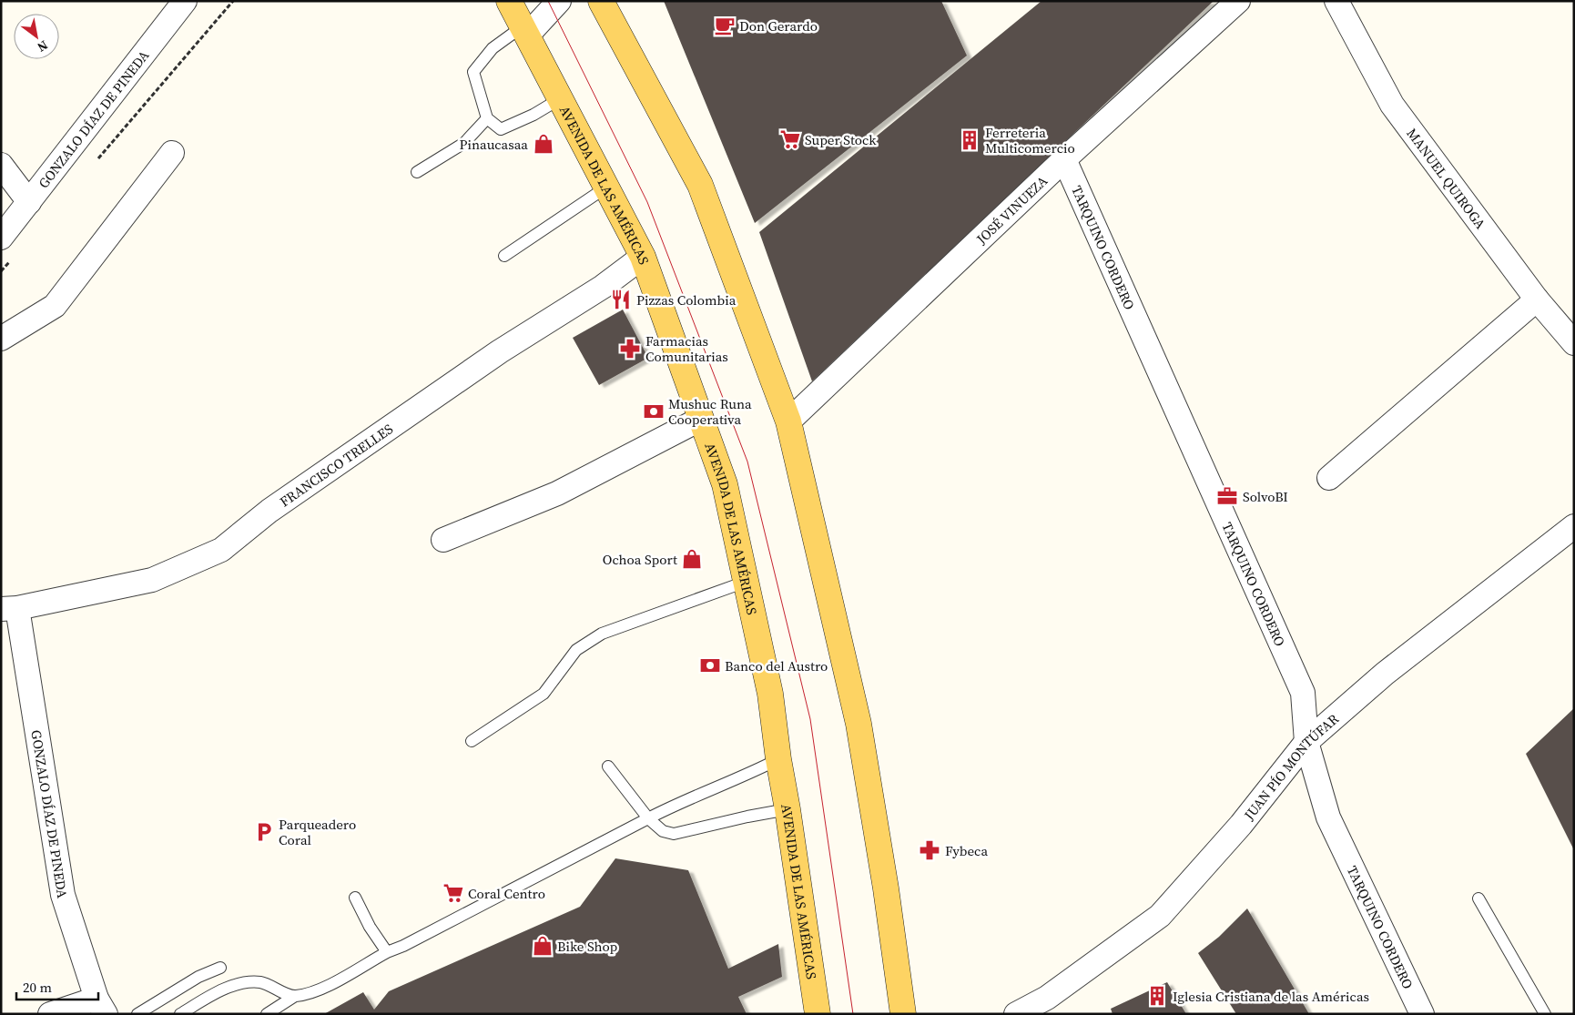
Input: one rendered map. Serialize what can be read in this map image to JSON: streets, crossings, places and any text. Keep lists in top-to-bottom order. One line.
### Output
{"streets":{"main road":["AVENIDA DE LAS AMÉRICAS"],"street":["GONZALO DÍAZ DE PINEDA","MANUEL QUIROGA","JOSÉ VINUEZA","TARQUINO CORDERO","FRANCISCO TRELLES","JUAN PÍO MONTÚFAR"]},"crossings":[["GONZALO DÍAZ DE PINEDA","FRANCISCO TRELLES"],["AVENIDA DE LAS AMÉRICAS","FRANCISCO TRELLES"],["JOSÉ VINUEZA","TARQUINO CORDERO"],["TARQUINO CORDERO","JUAN PÍO MONTÚFAR"]],"places":{"cafe":["Don Gerardo"],"supermarket":["Super Stock","Coral Centro"],"building":["Ferreteria Multicomercio","Iglesia Cristiana de las Américas"],"shop":["Pinaucasaa","Ochoa Sport","Bike Shop"],"restaurant":["Pizzas Colombia"],"pharmacy":["Farmacias Comunitarias","Fybeca"],"bank":["Mushuc Runa Cooperativa","Banco del Austro"],"office":["SolvoBI"],"parking":["Parqueadero Coral"]},"scale_bar":"20 m","north":"bottom right"}
